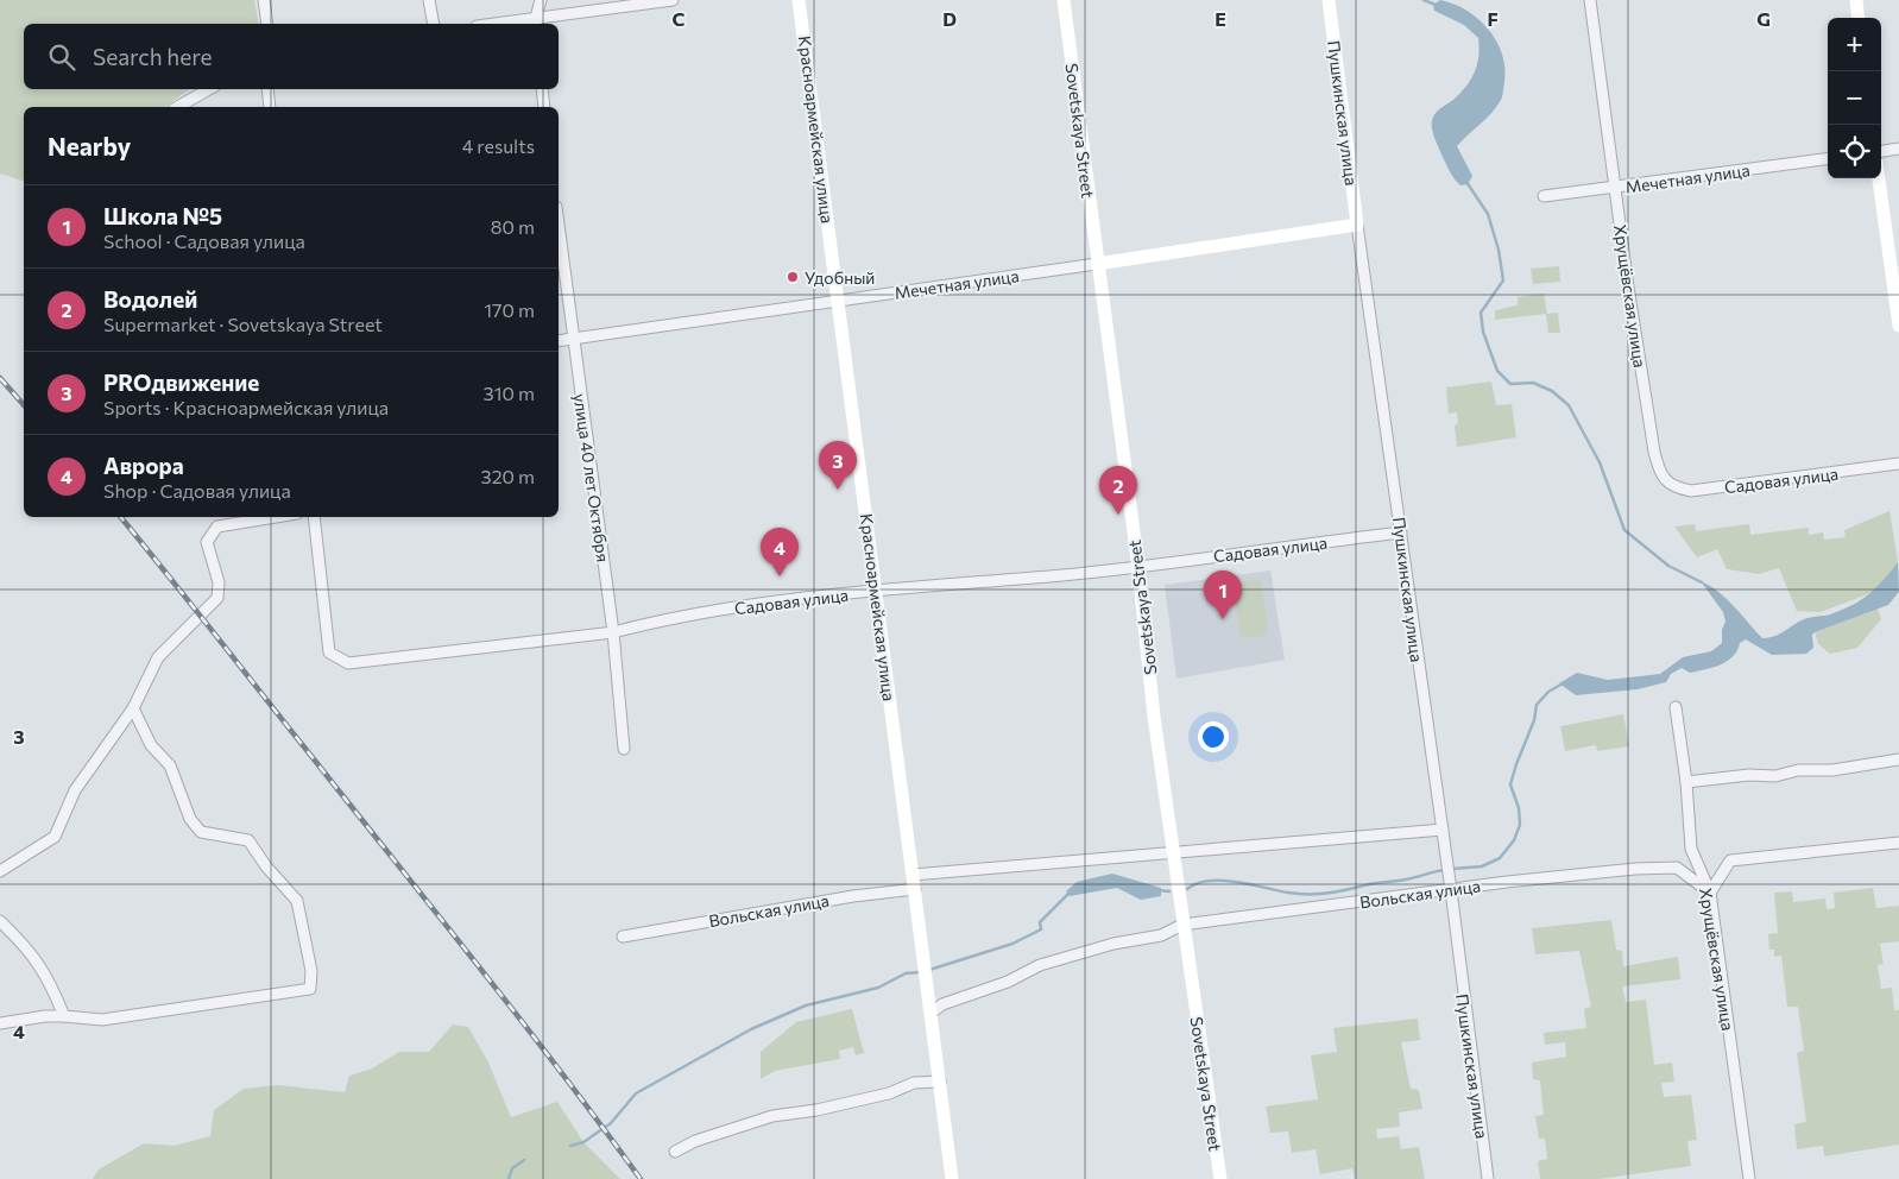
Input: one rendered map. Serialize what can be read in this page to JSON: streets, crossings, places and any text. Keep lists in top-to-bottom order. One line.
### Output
{"streets":{"street":["Пушкинская улица","Красноармейская улица","Sovetskaya Street","Мечетная улица","Хрущёвская улица","улица 40 лет Октября","Садовая улица","Вольская улица"]},"crossings":[["Пушкинская улица","Мечетная улица"],["Пушкинская улица","Садовая улица"],["Пушкинская улица","Вольская улица"],["Красноармейская улица","Мечетная улица"],["Красноармейская улица","Садовая улица"],["Красноармейская улица","Вольская улица"],["Sovetskaya Street","Мечетная улица"],["Sovetskaya Street","Садовая улица"],["Sovetskaya Street","Вольская улица"],["Мечетная улица","Хрущёвская улица"],["Мечетная улица","улица 40 лет Октября"],["Хрущёвская улица","Садовая улица"],["Хрущёвская улица","Вольская улица"],["улица 40 лет Октября","Садовая улица"]],"places":["Удобный"],"page":{"map_buttons":["+","−"],"search":"Search here","heading":["Nearby","4 results"],"list":[{"mark":"1","name":"Школа №5","note":"School · Садовая улица","value":"80 m"},{"mark":"2","name":"Водолей","note":"Supermarket · Sovetskaya Street","value":"170 m"},{"mark":"3","name":"PROдвижение","note":"Sports · Красноармейская улица","value":"310 m"},{"mark":"4","name":"Аврора","note":"Shop · Садовая улица","value":"320 m"}],"pins":["3","2","4","1"]},"grid":{"columns":["C","D","E","F","G"],"rows":["3","4"]}}
